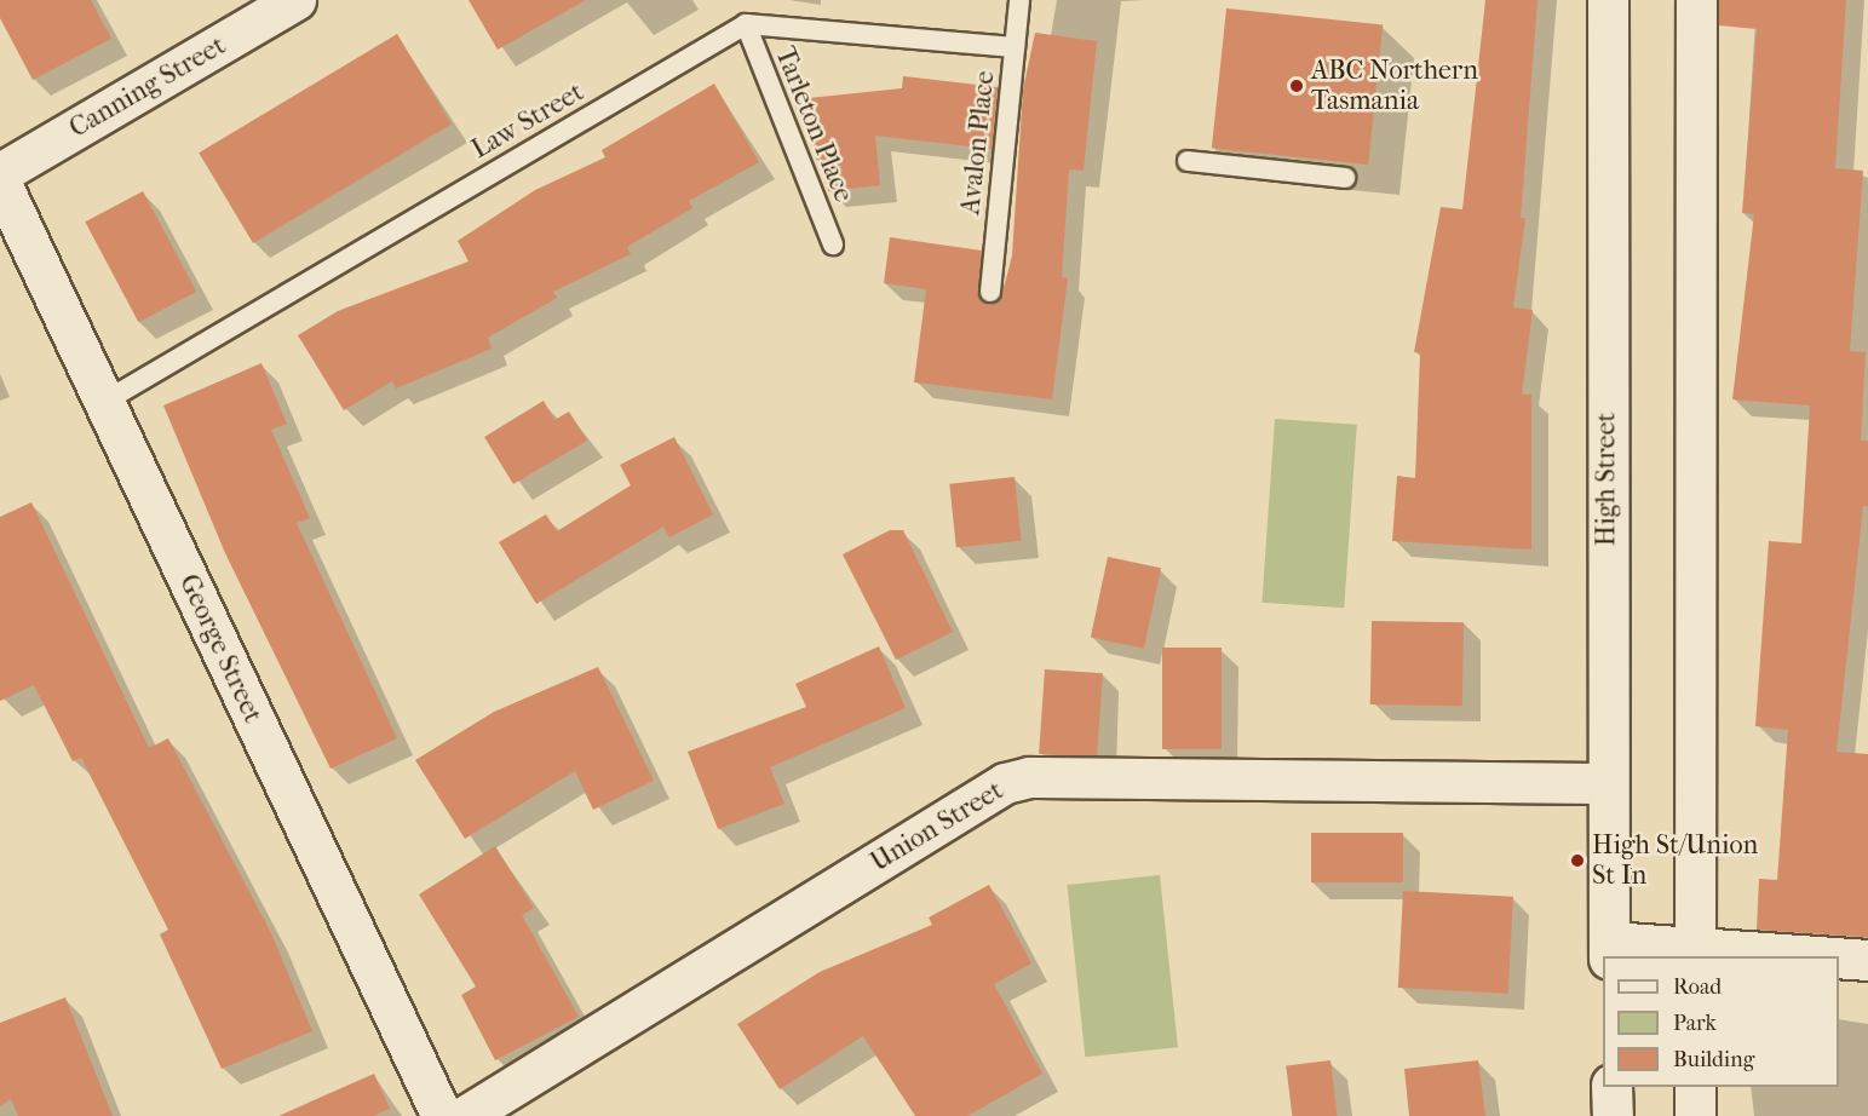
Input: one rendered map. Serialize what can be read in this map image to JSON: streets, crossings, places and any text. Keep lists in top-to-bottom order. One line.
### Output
{"streets":{"street":["Canning Street","High Street","George Street","Union Street"],"lane":["Law Street","Tarleton Place","Avalon Place"]},"crossings":[["Law Street","Tarleton Place"],["Law Street","George Street"],["High Street","Union Street"]],"places":["ABC Northern Tasmania","High St/Union St In"],"legend":["Road","Park","Building"]}
